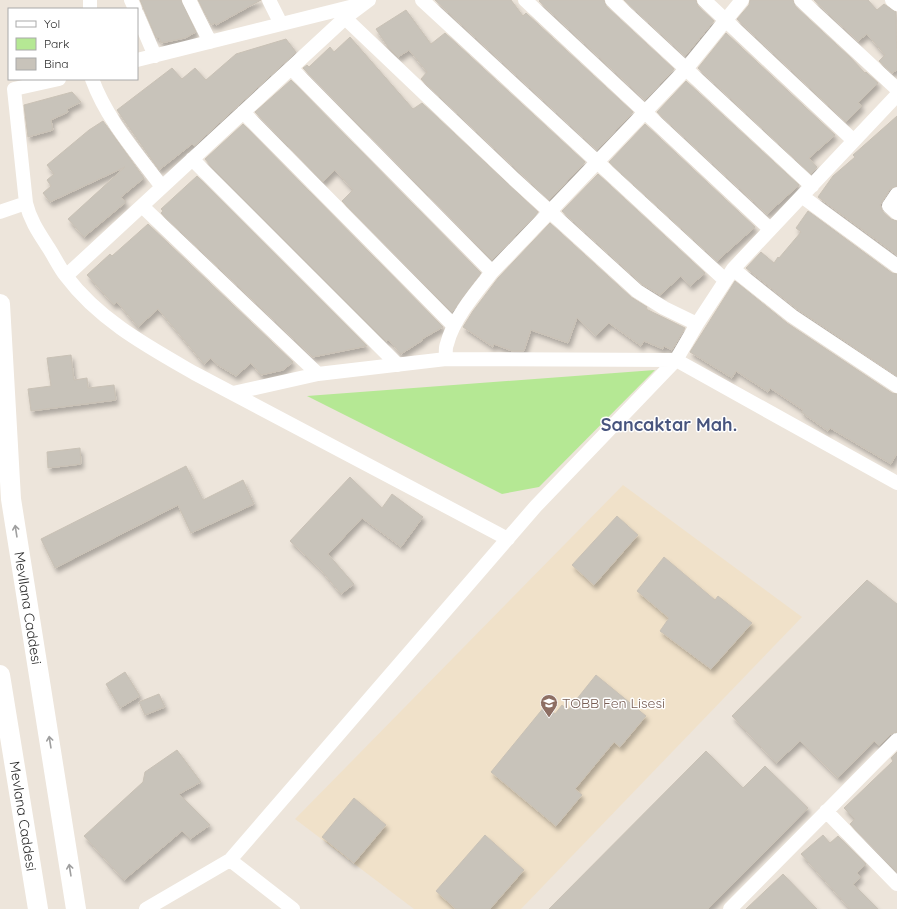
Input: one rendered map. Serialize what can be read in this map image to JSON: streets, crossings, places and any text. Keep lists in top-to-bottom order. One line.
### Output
{"streets":{"main road":["Mevllana Caddesi","Mevlana Caddesi"]},"one_way":["Mevllana Caddesi"],"districts":["Sancaktar Mah."],"places":{"school or university":["TOBB Fen Lisesi"]},"legend":["Yol","Park","Bina"]}
